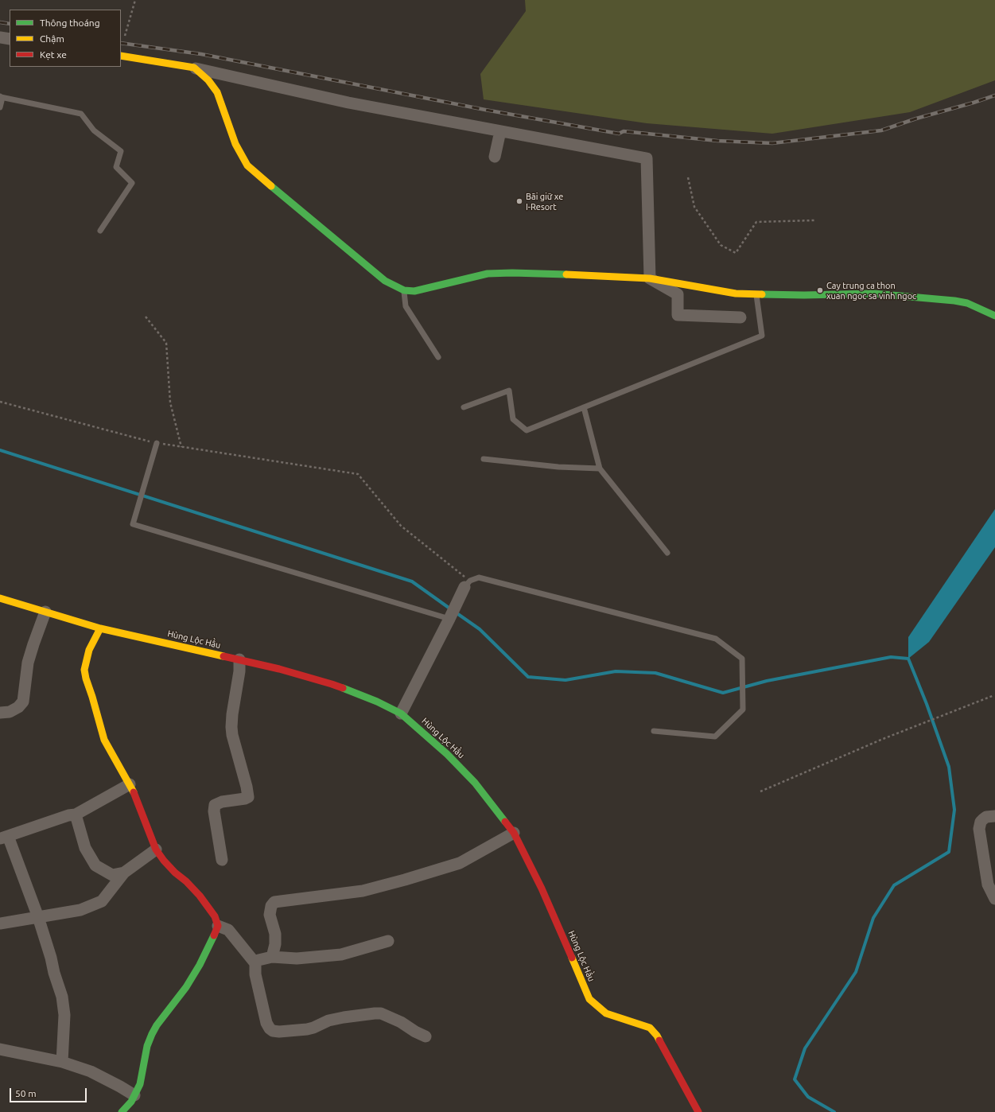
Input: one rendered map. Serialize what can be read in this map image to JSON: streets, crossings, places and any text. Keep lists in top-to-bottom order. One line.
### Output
{"streets":{"street":["Hùng Lộc Hầu"]},"places":["Bãi giữ xe I-Resort","Cay trung ca thon xuan ngoc sa vinh ngoc"],"legend":["Thông thoáng","Chậm","Kẹt xe"],"scale_bar":"50 m"}
